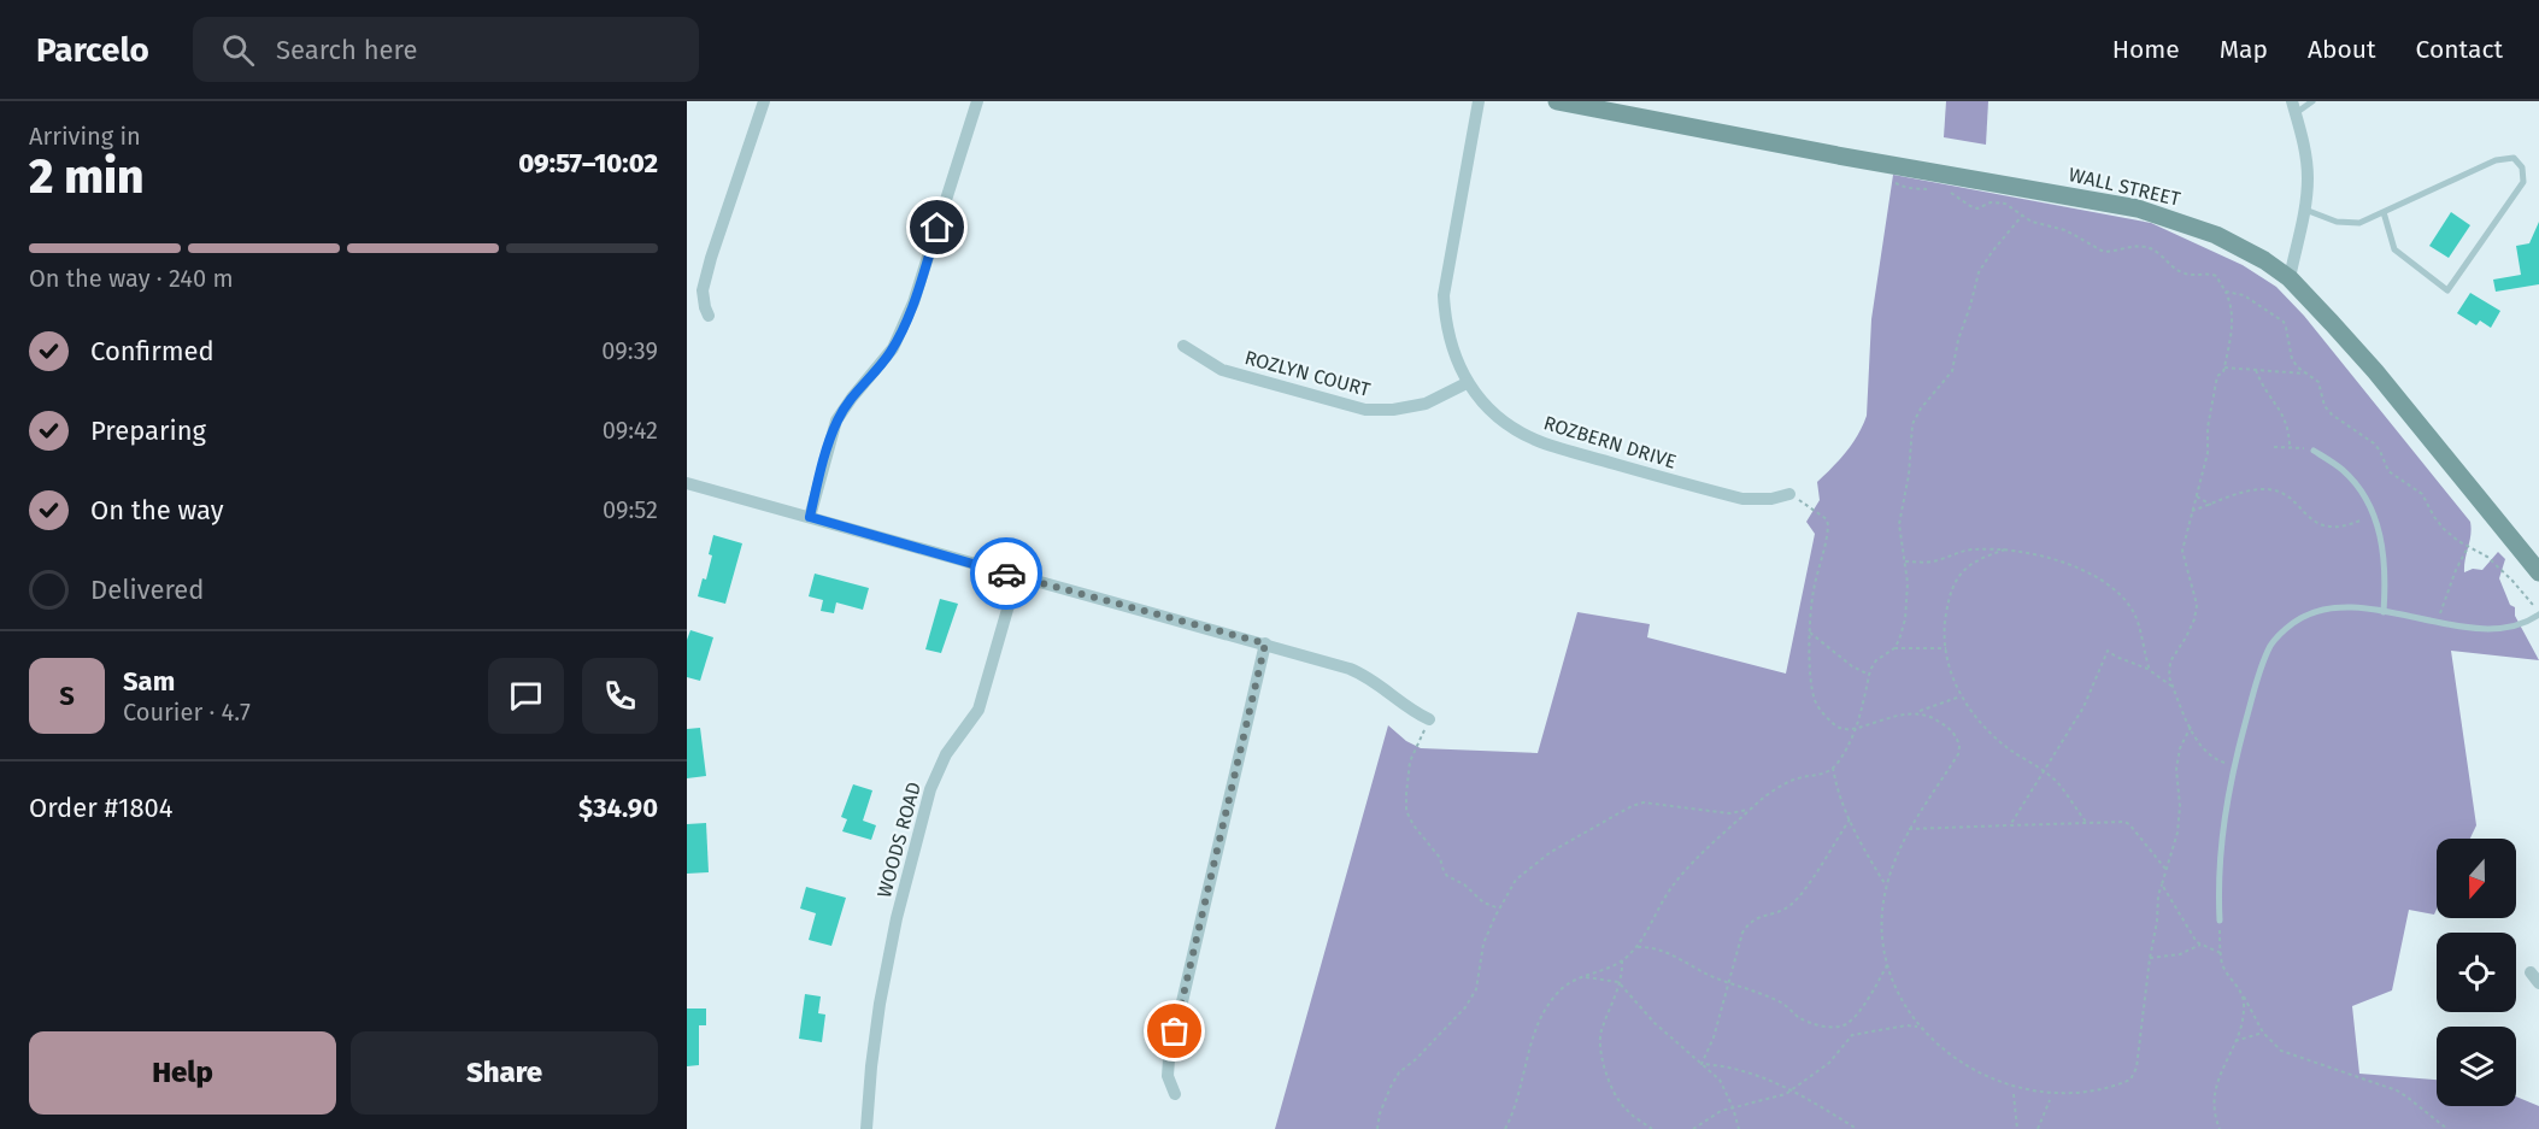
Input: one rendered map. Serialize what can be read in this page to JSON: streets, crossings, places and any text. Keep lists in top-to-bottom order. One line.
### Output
{"streets":{"street":["WALL STREET","ROZLYN COURT","ROZBERN DRIVE","WOODS ROAD"]},"crossings":[["ROZLYN COURT","ROZBERN DRIVE"]],"north":"bottom","page":{"header":"Parcelo","search":"Search here","nav":["Home","Map","About","Contact"],"heading":["2 min","Arriving in","09:57–10:02"],"panel":["Sam","Courier · 4.7","Order #1804","$34.90"],"bar":"On the way · 240 m","list":[["Confirmed","09:39"],["Preparing","09:42"],["On the way","09:52"],"Delivered"],"round":"S","buttons":["Help","Share"]}}
